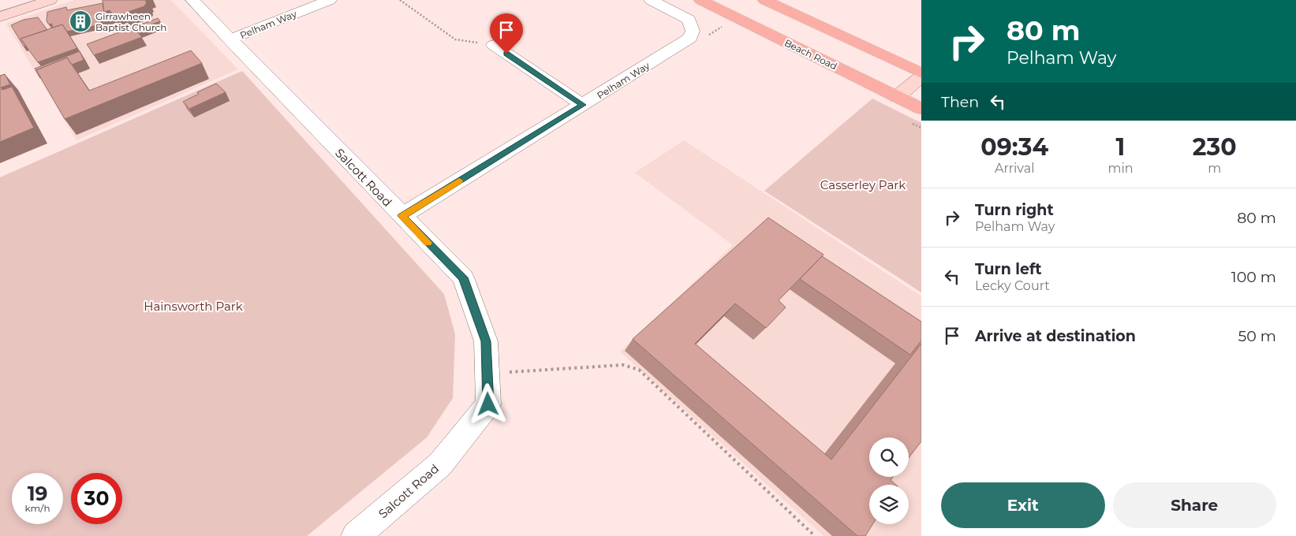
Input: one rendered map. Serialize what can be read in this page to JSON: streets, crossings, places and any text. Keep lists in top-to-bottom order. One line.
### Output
{"streets":{"main road":["Beach Road"],"street":["Pelham Way","Salcott Road"]},"crossings":[["Pelham Way","Salcott Road"]],"parks":["Casserley Park","Hainsworth Park"],"places":{"building":["Girrawheen Baptist Church"]},"page":{"turn":["80 m","Pelham Way"],"then":"Then","eta":["09:34","Arrival","1","min","230","m"],"list":[{"name":"Turn right","note":"Pelham Way","value":"80 m"},{"name":"Turn left","note":"Lecky Court","value":"100 m"},{"name":"Arrive at destination","value":"50 m"}],"speed":"19 km/h","limit":"30","buttons":["Exit","Share"]}}
